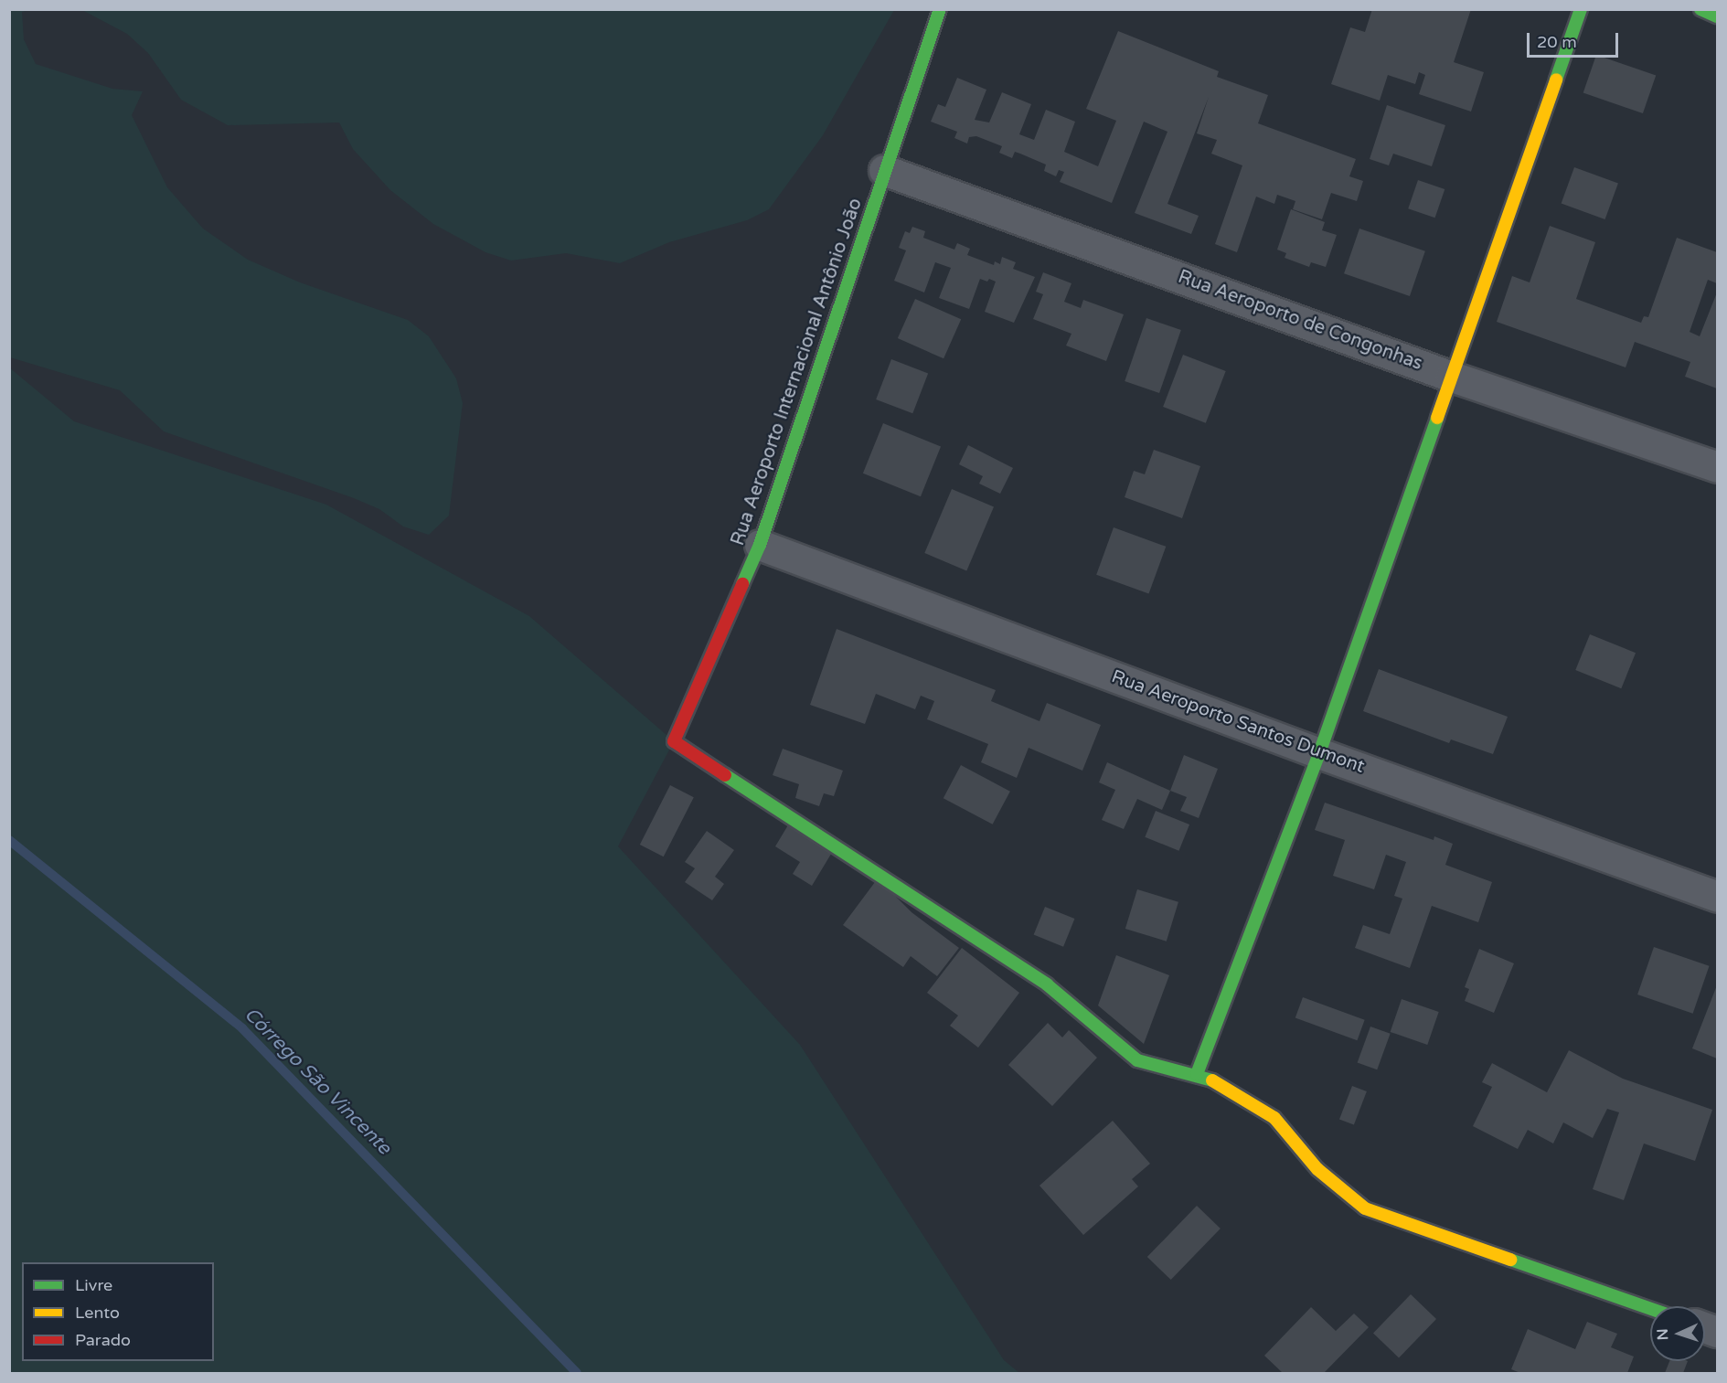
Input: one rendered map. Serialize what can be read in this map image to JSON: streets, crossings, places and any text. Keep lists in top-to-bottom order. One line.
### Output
{"streets":{"street":["Rua Aeroporto de Congonhas","Rua Aeroporto Internacional Antônio João","Rua Aeroporto Santos Dumont"]},"crossings":[["Rua Aeroporto de Congonhas","Rua Aeroporto Internacional Antônio João"],["Rua Aeroporto Internacional Antônio João","Rua Aeroporto Santos Dumont"]],"water":["Córrego São Vincente"],"legend":["Livre","Lento","Parado"],"scale_bar":"20 m","north":"left"}
